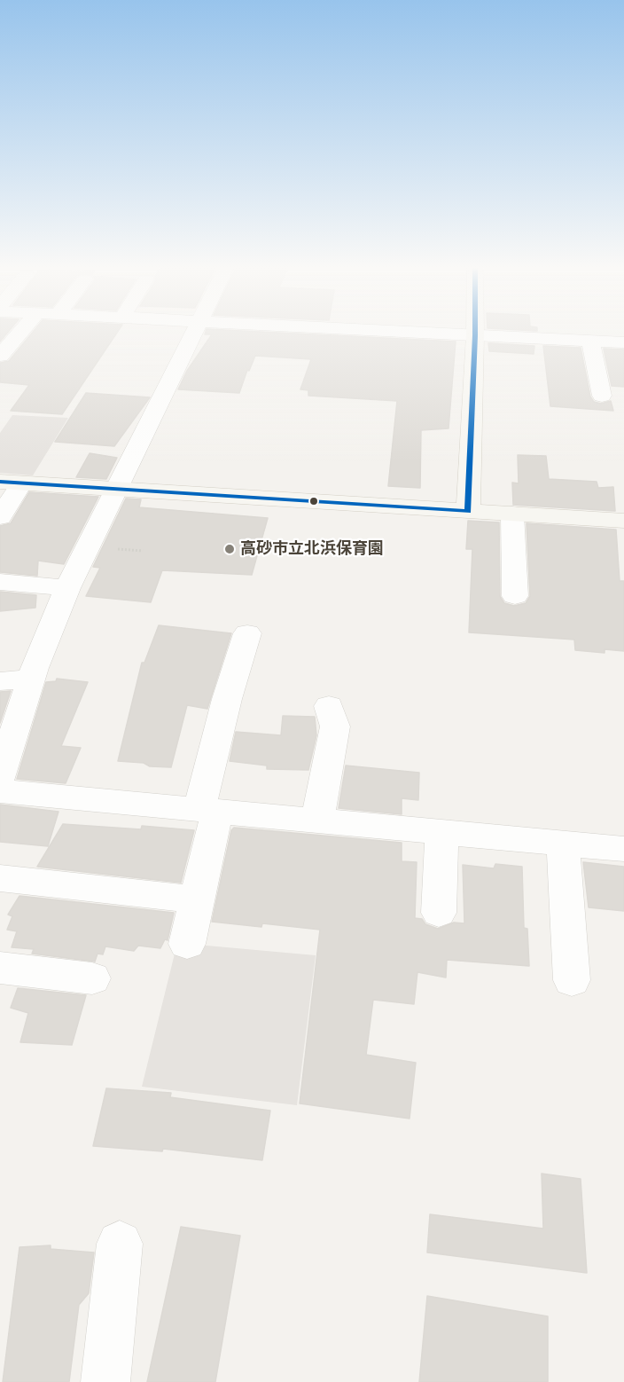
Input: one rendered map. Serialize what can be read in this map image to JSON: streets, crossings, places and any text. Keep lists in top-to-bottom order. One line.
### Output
{"places":["高砂市立北浜保育園"]}
